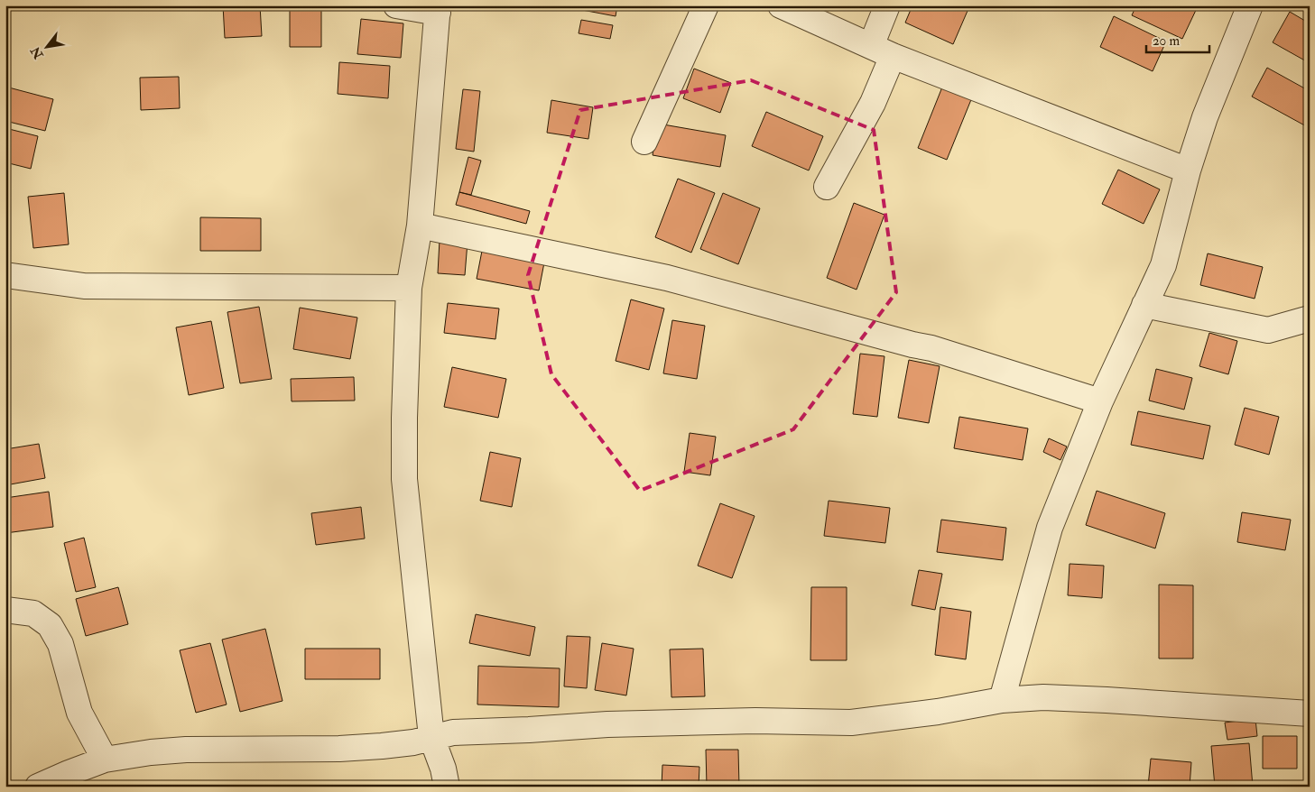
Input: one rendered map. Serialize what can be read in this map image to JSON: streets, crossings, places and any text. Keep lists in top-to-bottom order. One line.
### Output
{"scale_bar":"20 m","north":"bottom left"}
